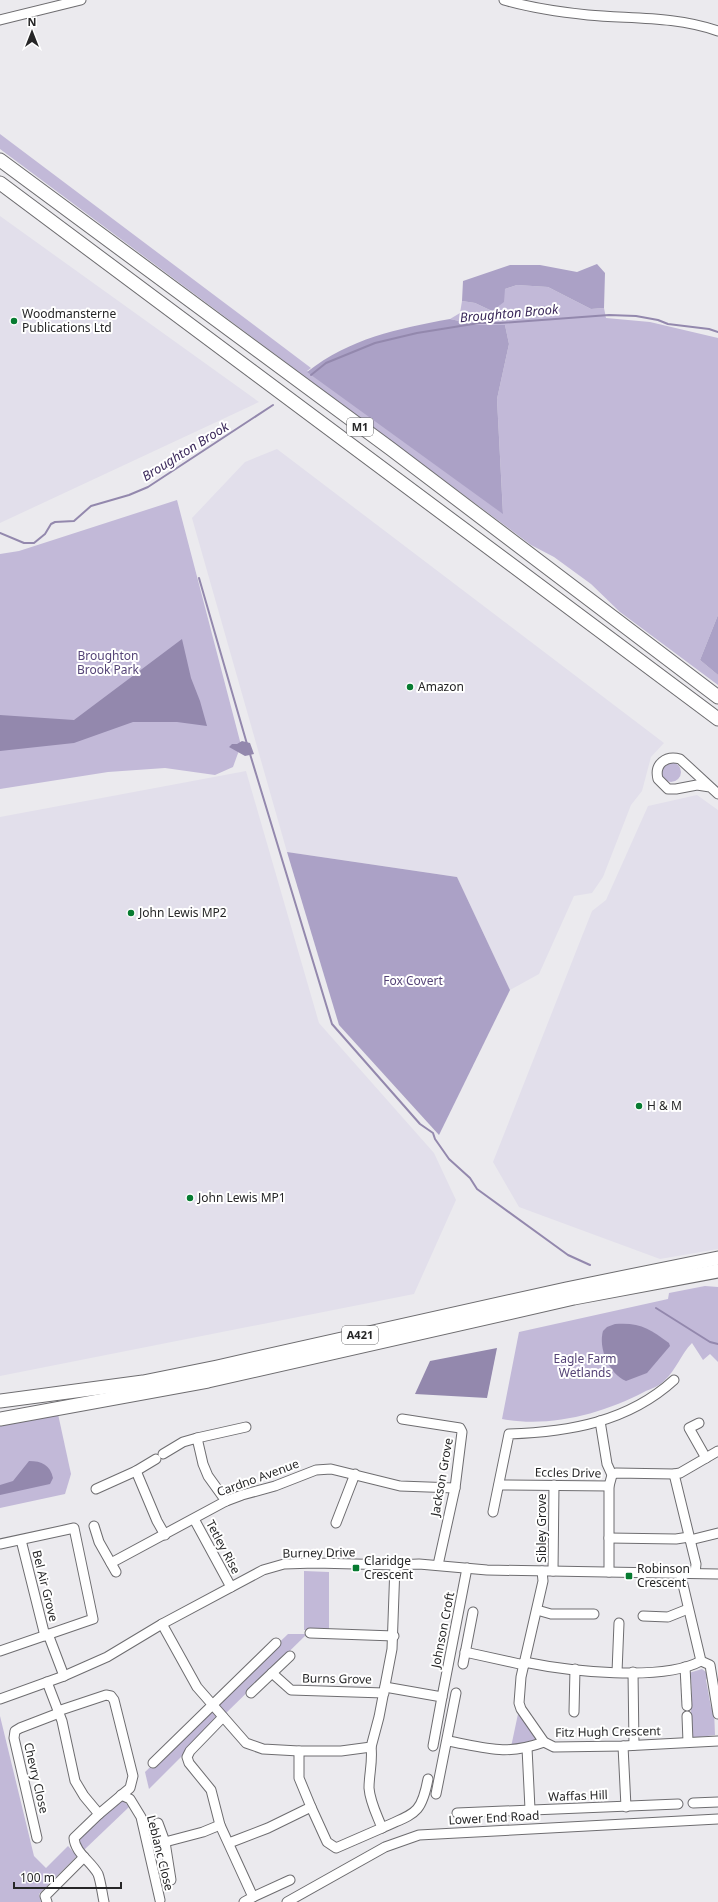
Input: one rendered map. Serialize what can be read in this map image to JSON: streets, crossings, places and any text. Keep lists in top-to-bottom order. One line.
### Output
{"streets":{"highway":["M1","A421"],"street":["Eccles Drive","Jackson Grove","Cardno Avenue","Sibley Grove","Tetley Rise","Burney Drive","Bel Air Grove","Johnson Croft","Burns Grove","Fitz Hugh Crescent","Chevry Close","Waffas Hill","Lower End Road","Leblanc Close"]},"crossings":[["Eccles Drive","Sibley Grove"],["Jackson Grove","Cardno Avenue"],["Jackson Grove","Burney Drive"],["Cardno Avenue","Tetley Rise"],["Sibley Grove","Burney Drive"],["Tetley Rise","Burney Drive"],["Burney Drive","Bel Air Grove"],["Burney Drive","Johnson Croft"],["Burney Drive","Fitz Hugh Crescent"],["Fitz Hugh Crescent","Waffas Hill"]],"water":["Broughton Brook"],"parks":["Broughton Brook Park","Fox Covert","Eagle Farm Wetlands"],"places":{"other":["Woodmansterne Publications Ltd","Amazon","John Lewis MP2","H & M","John Lewis MP1"],"transit":["Claridge Crescent","Robinson Crescent"]},"scale_bar":"100 m","north":"top"}
